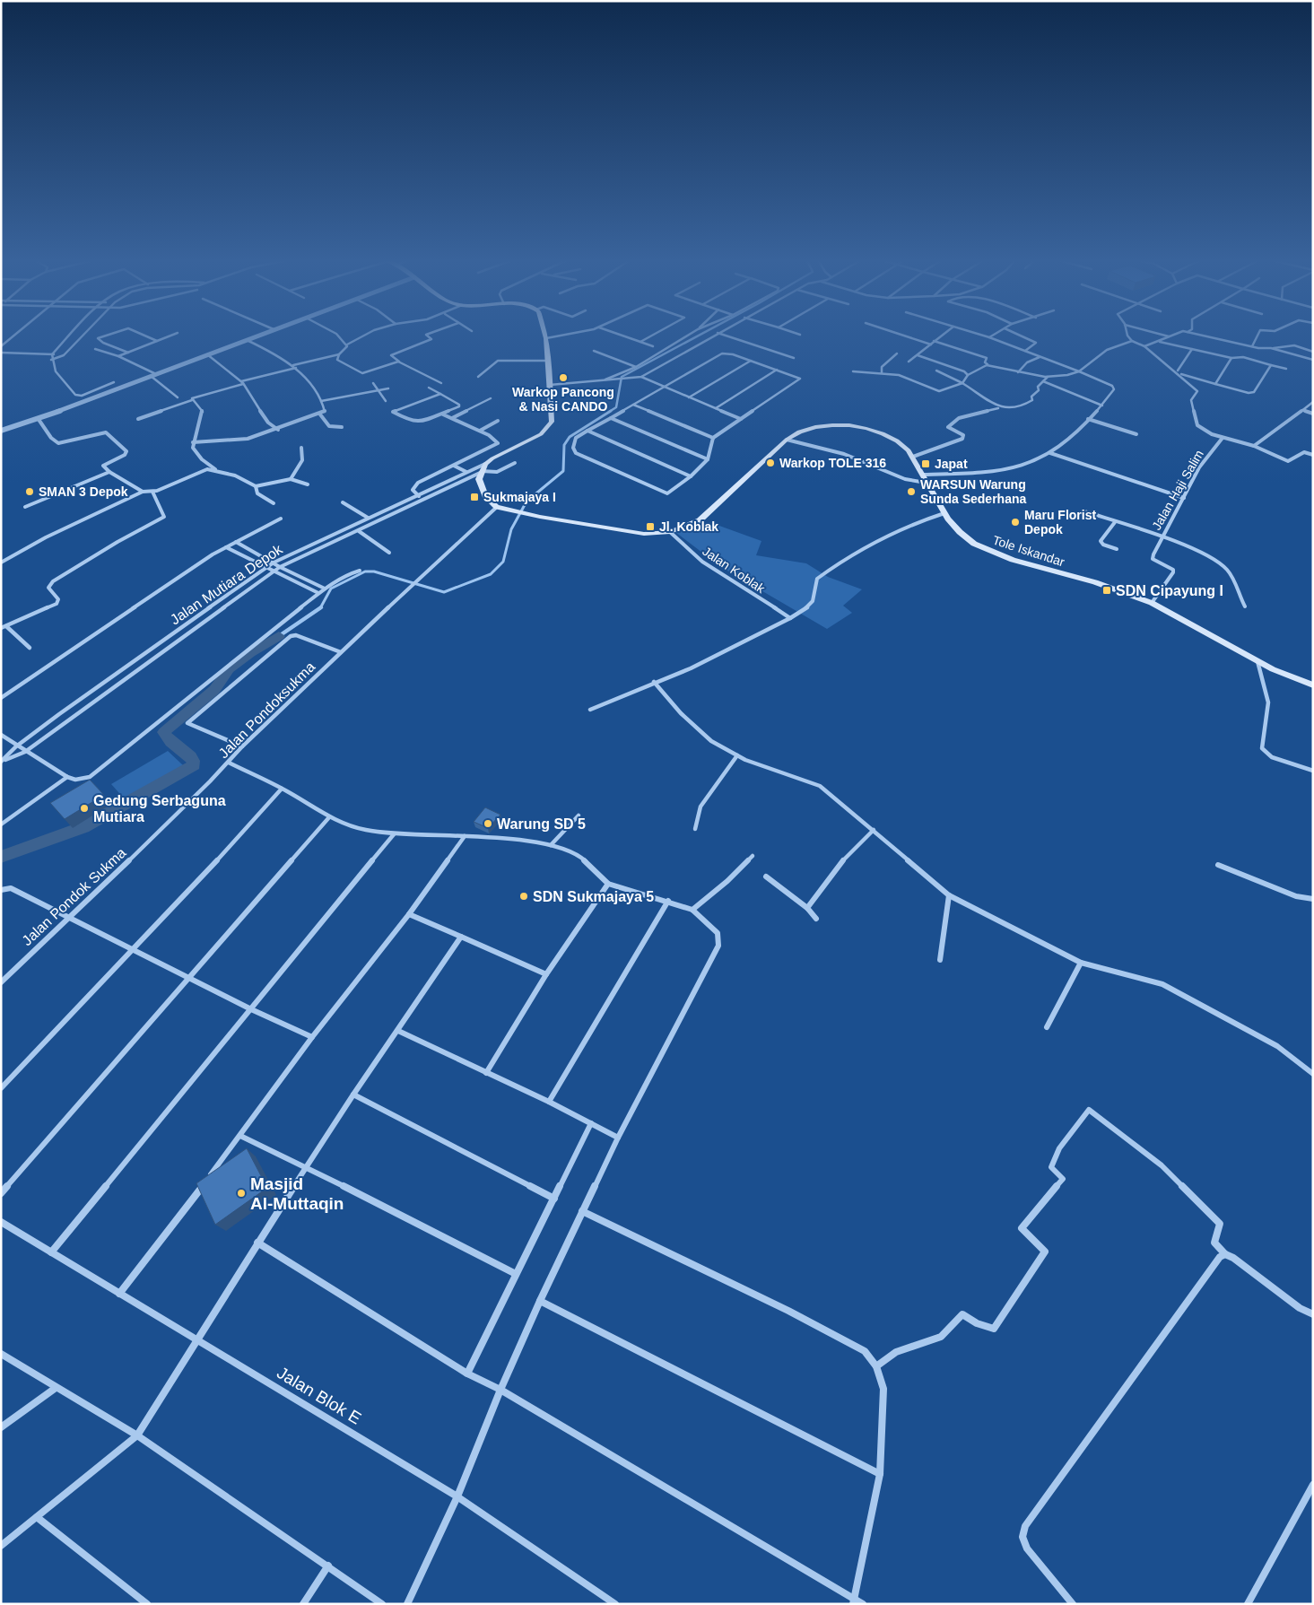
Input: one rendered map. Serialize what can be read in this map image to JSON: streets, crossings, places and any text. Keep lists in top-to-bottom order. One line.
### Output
{"streets":{"main road":["Tole Iskandar"],"street":["Jalan Haji Salim","Jalan Koblak","Jalan Mutiara Depok","Jalan Pondoksukma","Jalan Pondok Sukma","Jalan Blok E"]},"crossings":[["Jalan Haji Salim","Tole Iskandar"],["Tole Iskandar","Jalan Koblak"],["Tole Iskandar","Jalan Pondoksukma"],["Jalan Pondoksukma","Jalan Pondok Sukma"]],"places":{"other":["Warkop Pancong & Nasi CANDO","Warkop TOLE 316","SMAN 3 Depok","WARSUN Warung Sunda Sederhana","Maru Florist Depok","Gedung Serbaguna Mutiara","Warung SD 5","SDN Sukmajaya 5","Masjid Al-Muttaqin"],"transit":["Japat","Sukmajaya I","Jl. Koblak","SDN Cipayung I"]}}
